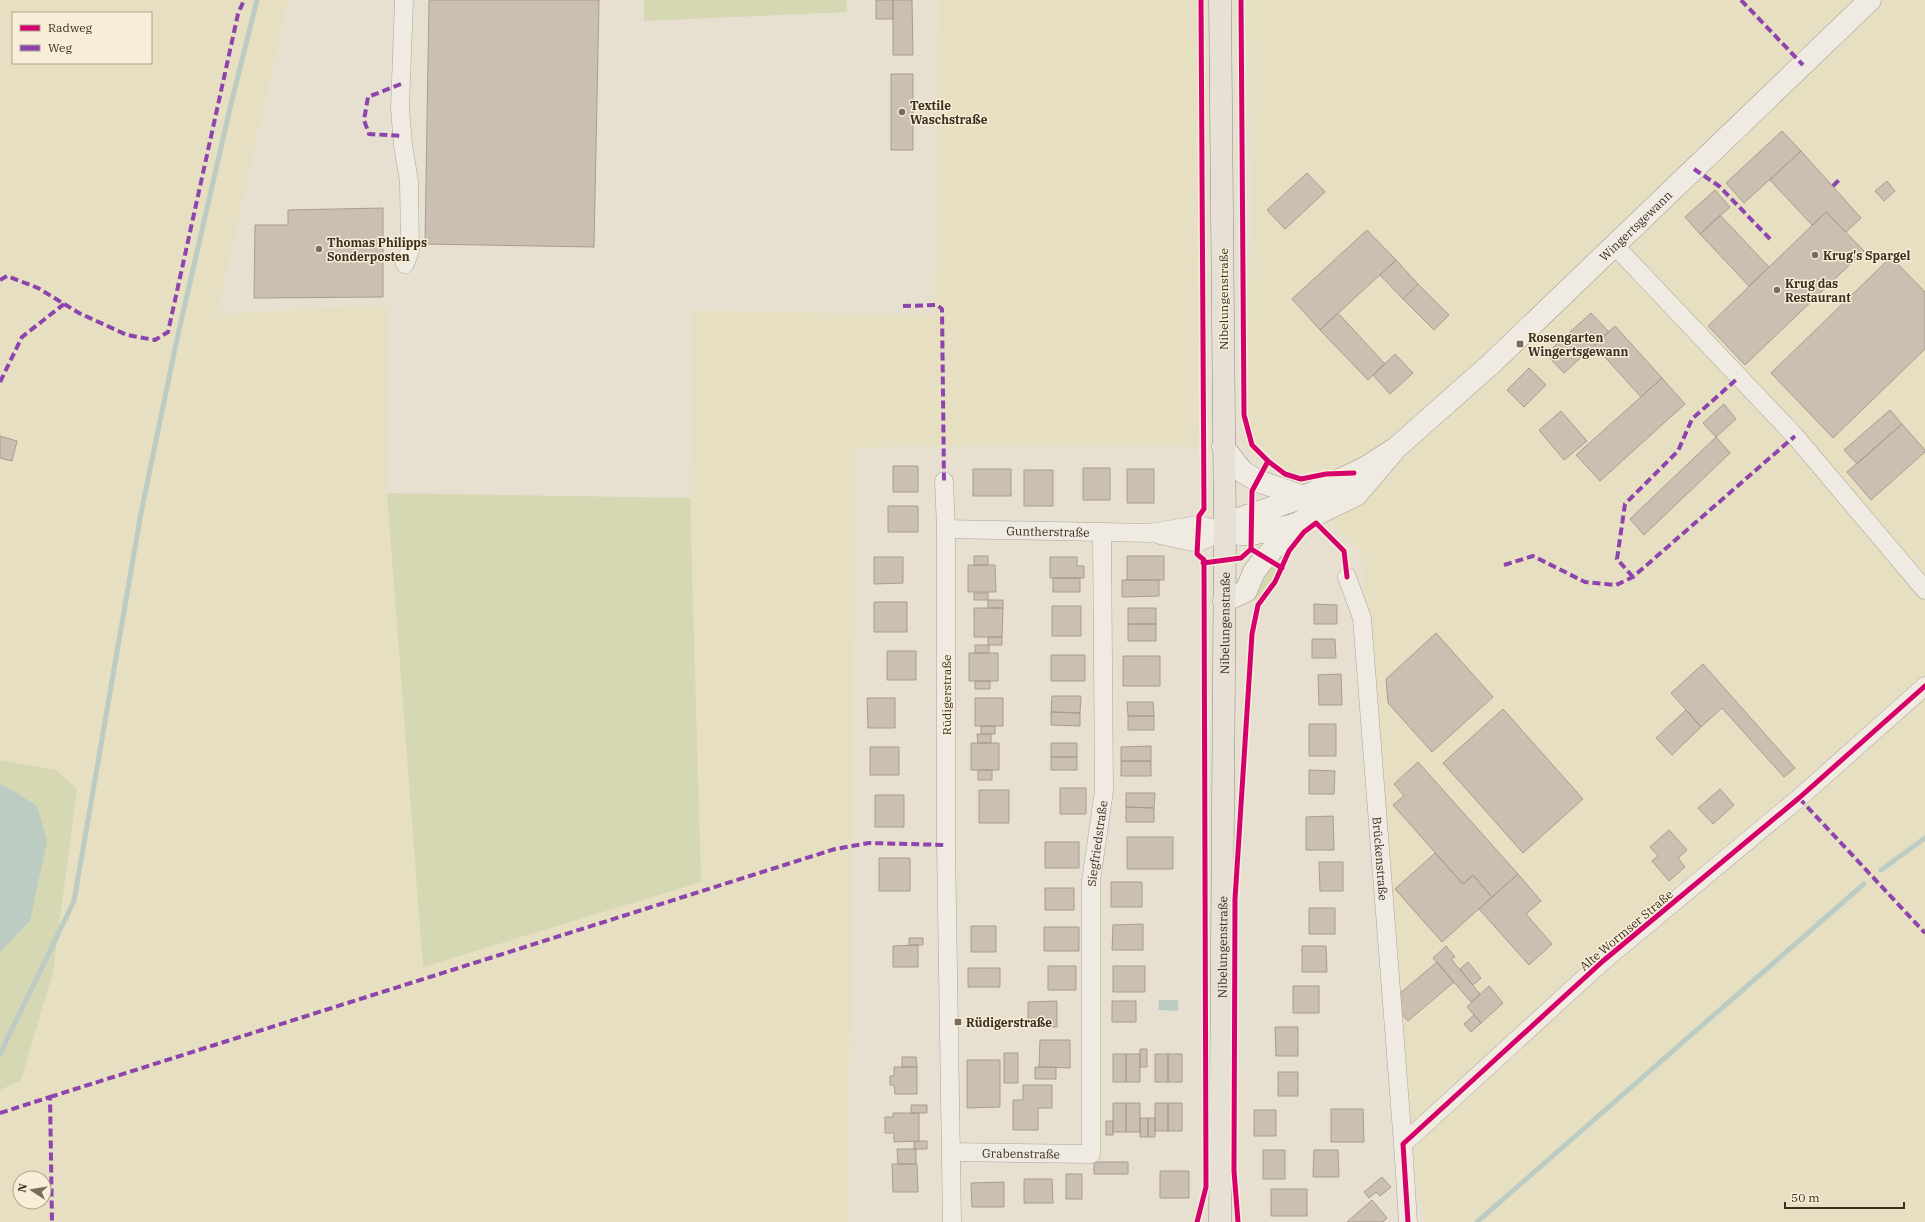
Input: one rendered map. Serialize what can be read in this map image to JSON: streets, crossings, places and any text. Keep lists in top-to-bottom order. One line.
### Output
{"streets":{"main road":["Wingertsgewann","Nibelungenstraße"],"street":["Guntherstraße","Rüdigerstraße","Siegfriedstraße","Brückenstraße","Alte Wormser Straße","Grabenstraße"]},"crossings":[["Wingertsgewann","Nibelungenstraße"],["Wingertsgewann","Guntherstraße"],["Nibelungenstraße","Guntherstraße"],["Guntherstraße","Rüdigerstraße"],["Guntherstraße","Siegfriedstraße"],["Rüdigerstraße","Grabenstraße"],["Siegfriedstraße","Grabenstraße"],["Brückenstraße","Alte Wormser Straße"]],"places":{"other":["Textile Waschstraße","Thomas Philipps Sonderposten","Krug's Spargel","Krug das Restaurant"],"transit":["Rosengarten Wingertsgewann","Rüdigerstraße"]},"legend":["Radweg","Weg"],"scale_bar":"50 m","north":"left"}
